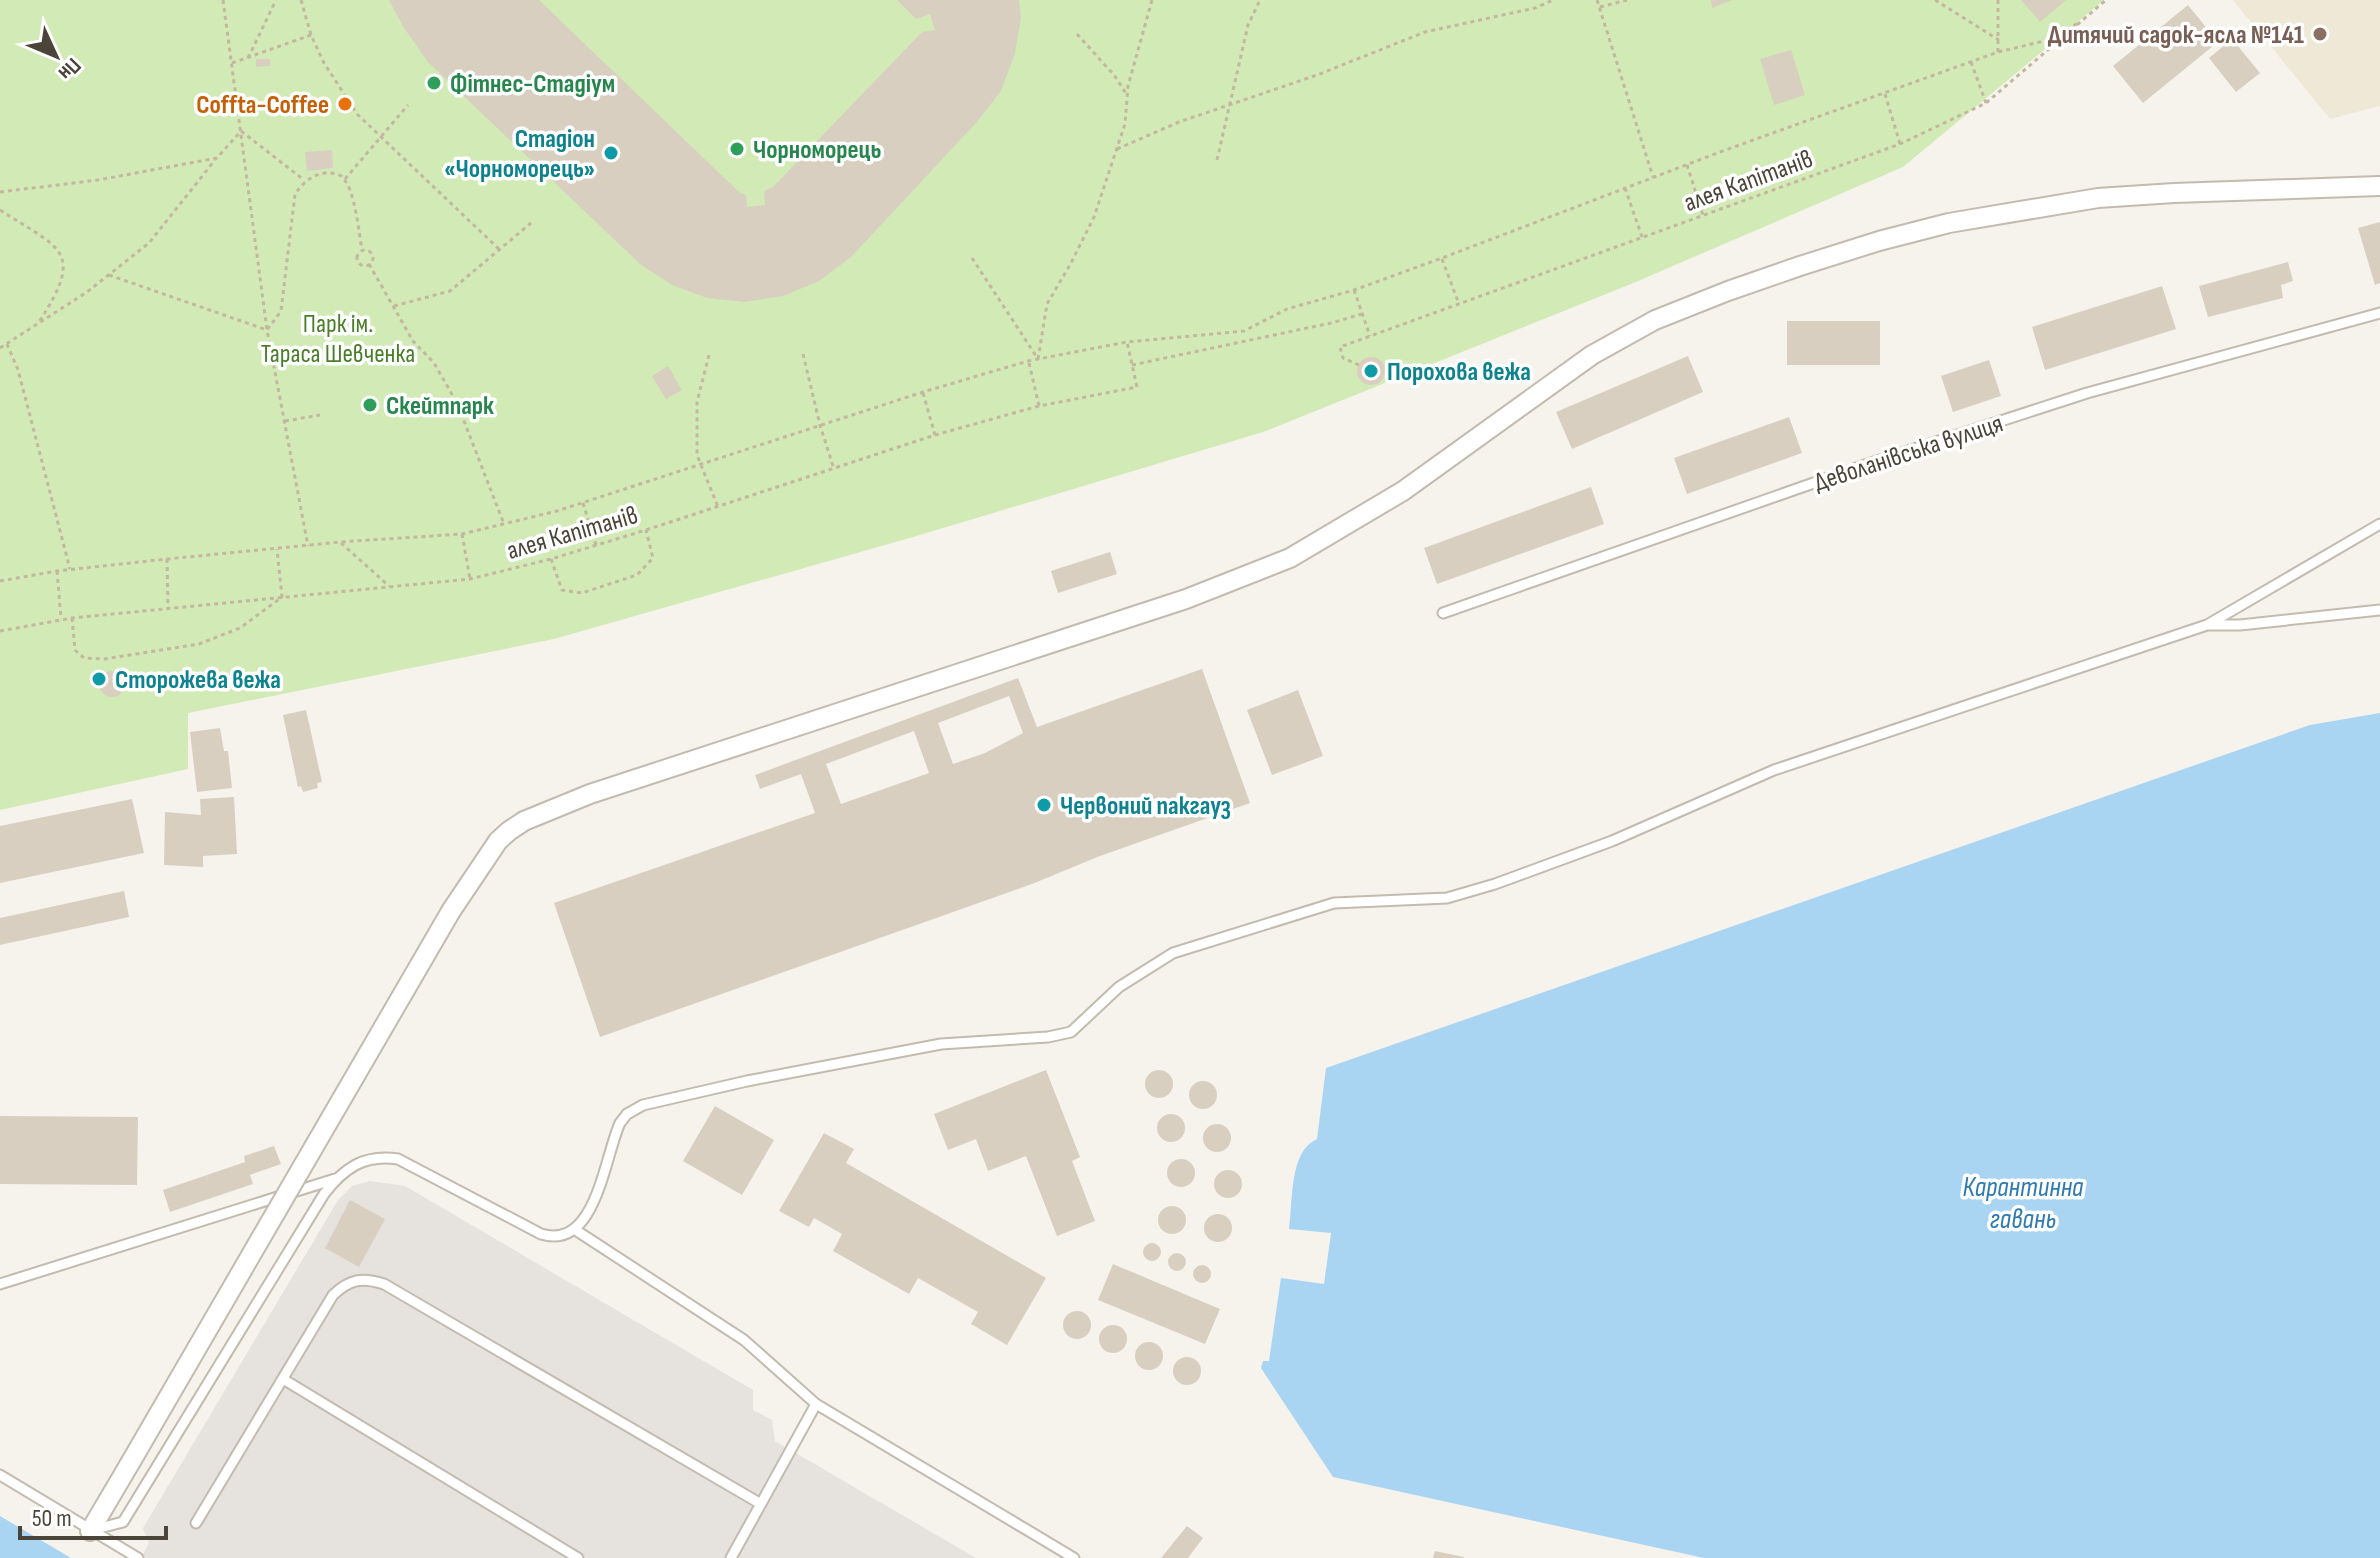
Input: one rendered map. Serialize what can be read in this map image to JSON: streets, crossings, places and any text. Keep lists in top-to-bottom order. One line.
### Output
{"streets":{"lane":["Деволанівська вулиця"],"path":["алея Капітанів"]},"water":["Карантинна гавань"],"parks":["Парк ім. Тараса Шевченка"],"places":["Дитячий садок-ясла №141","Фітнес-Стадіум","Coffta-Coffee","Чорноморець","Стадіон «Чорноморець»","Порохова вежа","Скейтпарк","Сторожева вежа","Червоний пакгауз"],"scale_bar":"50 m","north":"bottom right"}
